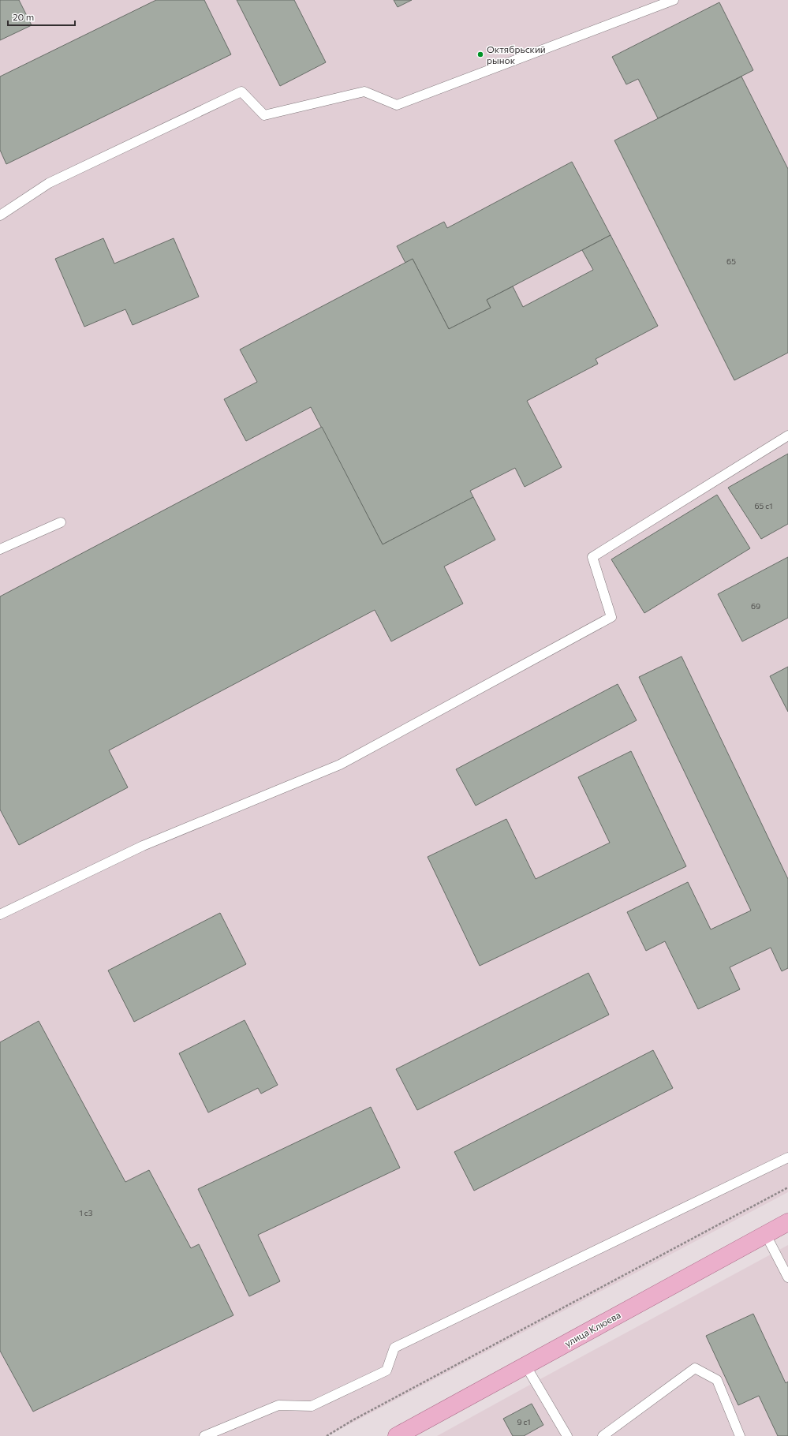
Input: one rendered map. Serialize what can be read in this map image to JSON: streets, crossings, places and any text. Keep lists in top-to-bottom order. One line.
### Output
{"streets":{"main road":["улица Клюева"]},"places":["Октябрьский рынок"],"house_numbers":["65","65 с1","69","1 с3","9 с1"],"scale_bar":"20 m"}
